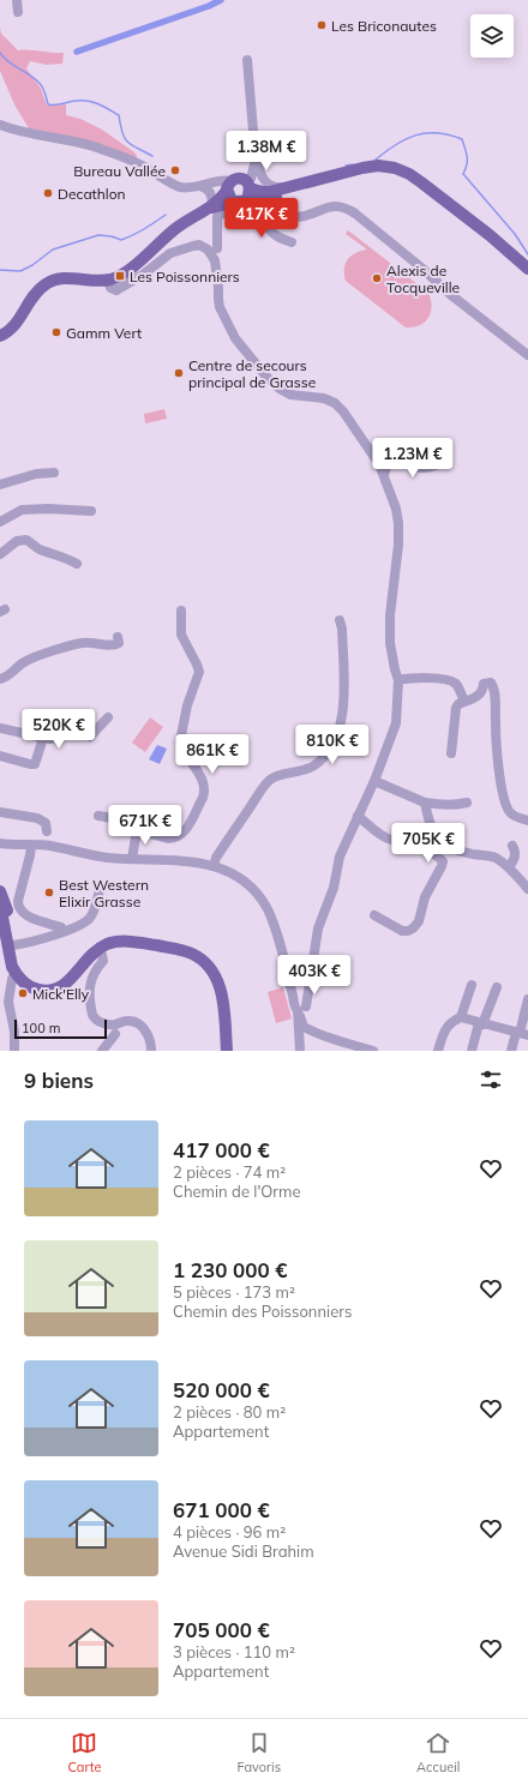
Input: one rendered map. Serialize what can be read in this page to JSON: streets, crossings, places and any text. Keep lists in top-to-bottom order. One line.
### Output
{"places":{"other":["Les Briconautes","Bureau Vallée","Decathlon","Alexis de Tocqueville","Gamm Vert","Centre de secours principal de Grasse","Best Western Elixir Grasse","Mick'Elly"],"transit":["Les Poissonniers"]},"scale_bar":"100 m","page":{"price":["1.38M €","417K €","1.23M €","520K €","810K €","861K €","671K €","705K €","403K €"],"scale":"100 m","heading":"9 biens","list":[{"name":"417 000 €","note":"2 pièces · 74 m² · Chemin de l'Orme"},{"name":"1 230 000 €","note":"5 pièces · 173 m² · Chemin des Poissonniers"},{"name":"520 000 €","note":"2 pièces · 80 m² · Appartement"},{"name":"671 000 €","note":"4 pièces · 96 m² · Avenue Sidi Brahim"},{"name":"705 000 €","note":"3 pièces · 110 m² · Appartement"}],"tabs":["Carte","Favoris","Accueil"]}}
